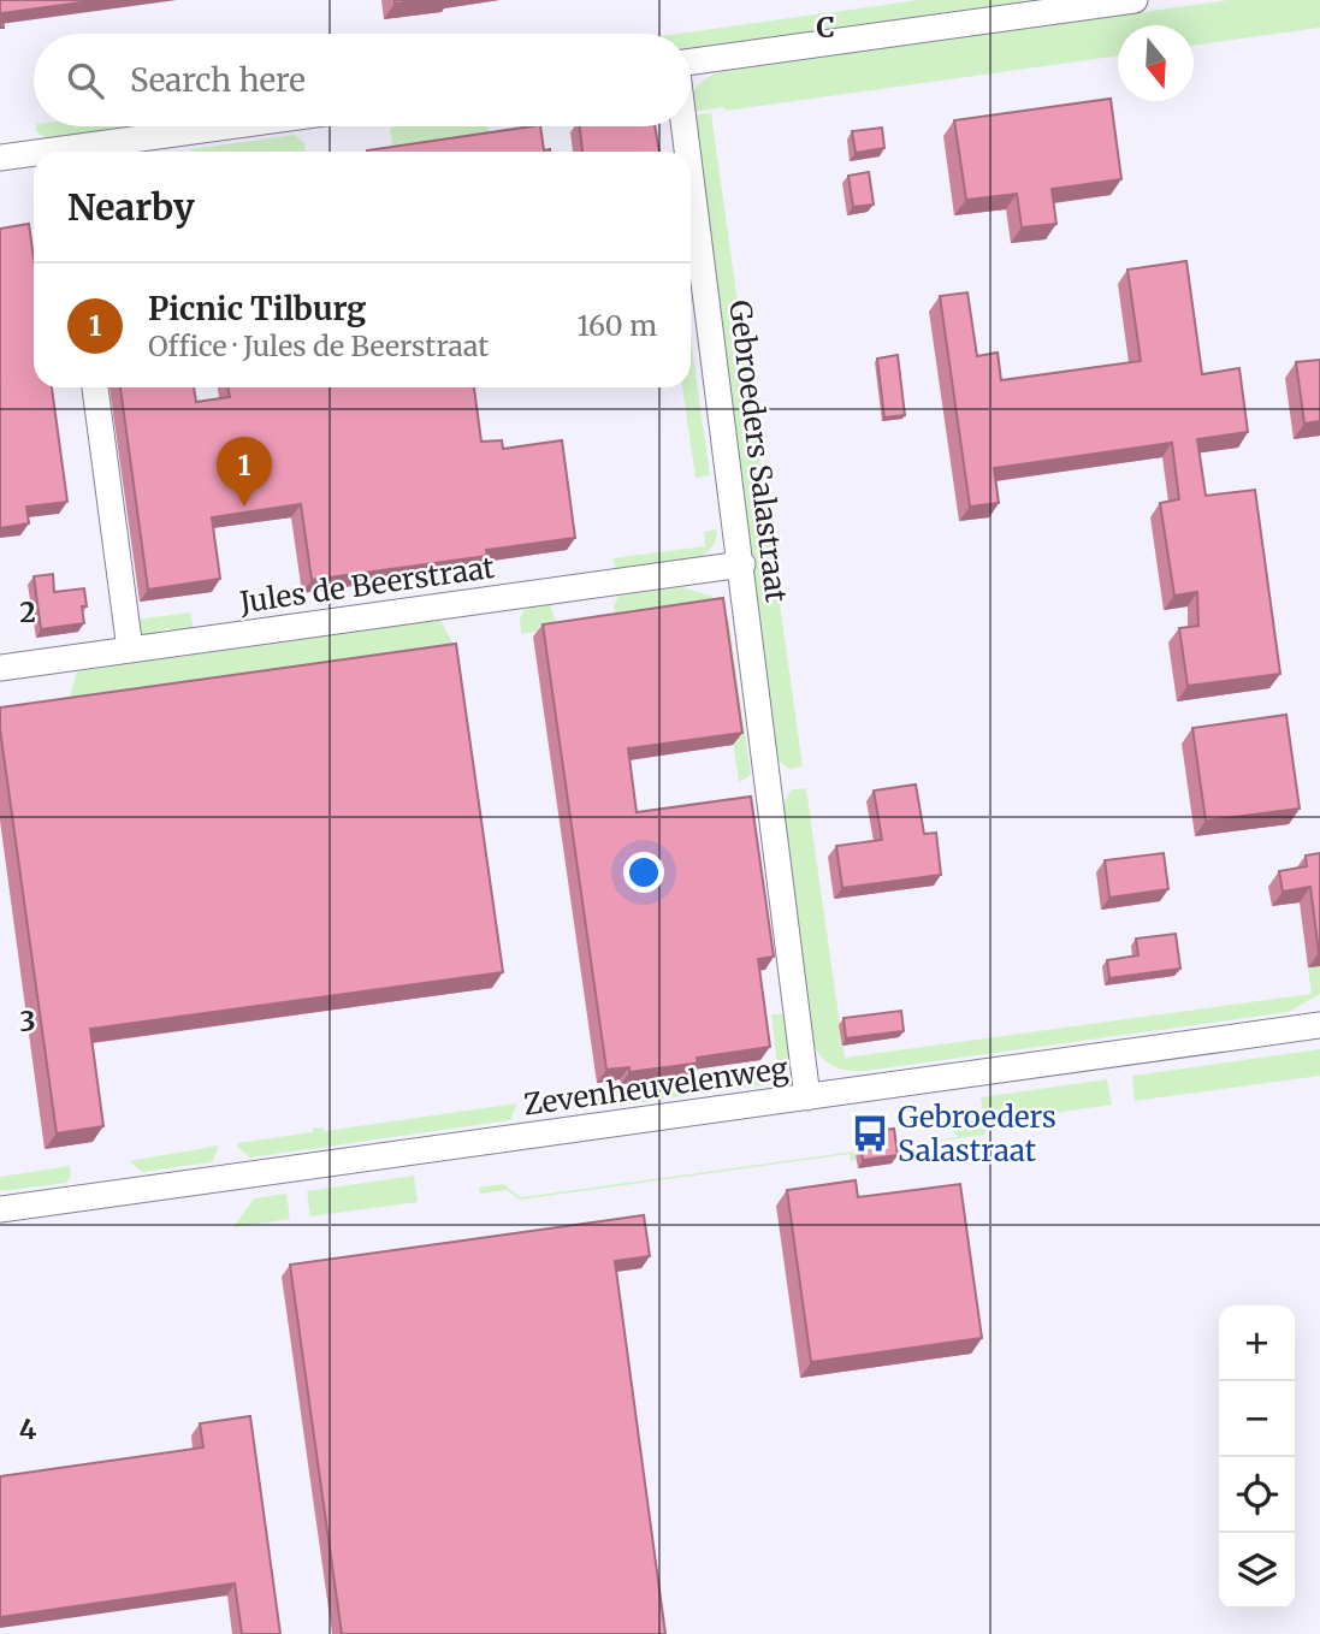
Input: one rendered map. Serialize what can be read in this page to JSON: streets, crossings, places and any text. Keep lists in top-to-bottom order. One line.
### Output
{"streets":{"street":["Gebroeders Salastraat","Jules de Beerstraat","Zevenheuvelenweg"]},"crossings":[["Gebroeders Salastraat","Jules de Beerstraat"],["Gebroeders Salastraat","Zevenheuvelenweg"]],"places":{"bus stop":["Gebroeders Salastraat"]},"north":"bottom","page":{"search":"Search here","heading":"Nearby","list":[{"mark":"1","name":"Picnic Tilburg","note":"Office · Jules de Beerstraat","value":"160 m"}],"pins":"1","map_buttons":["+","−"]},"grid":{"columns":["C"],"rows":["2","3","4"]}}
